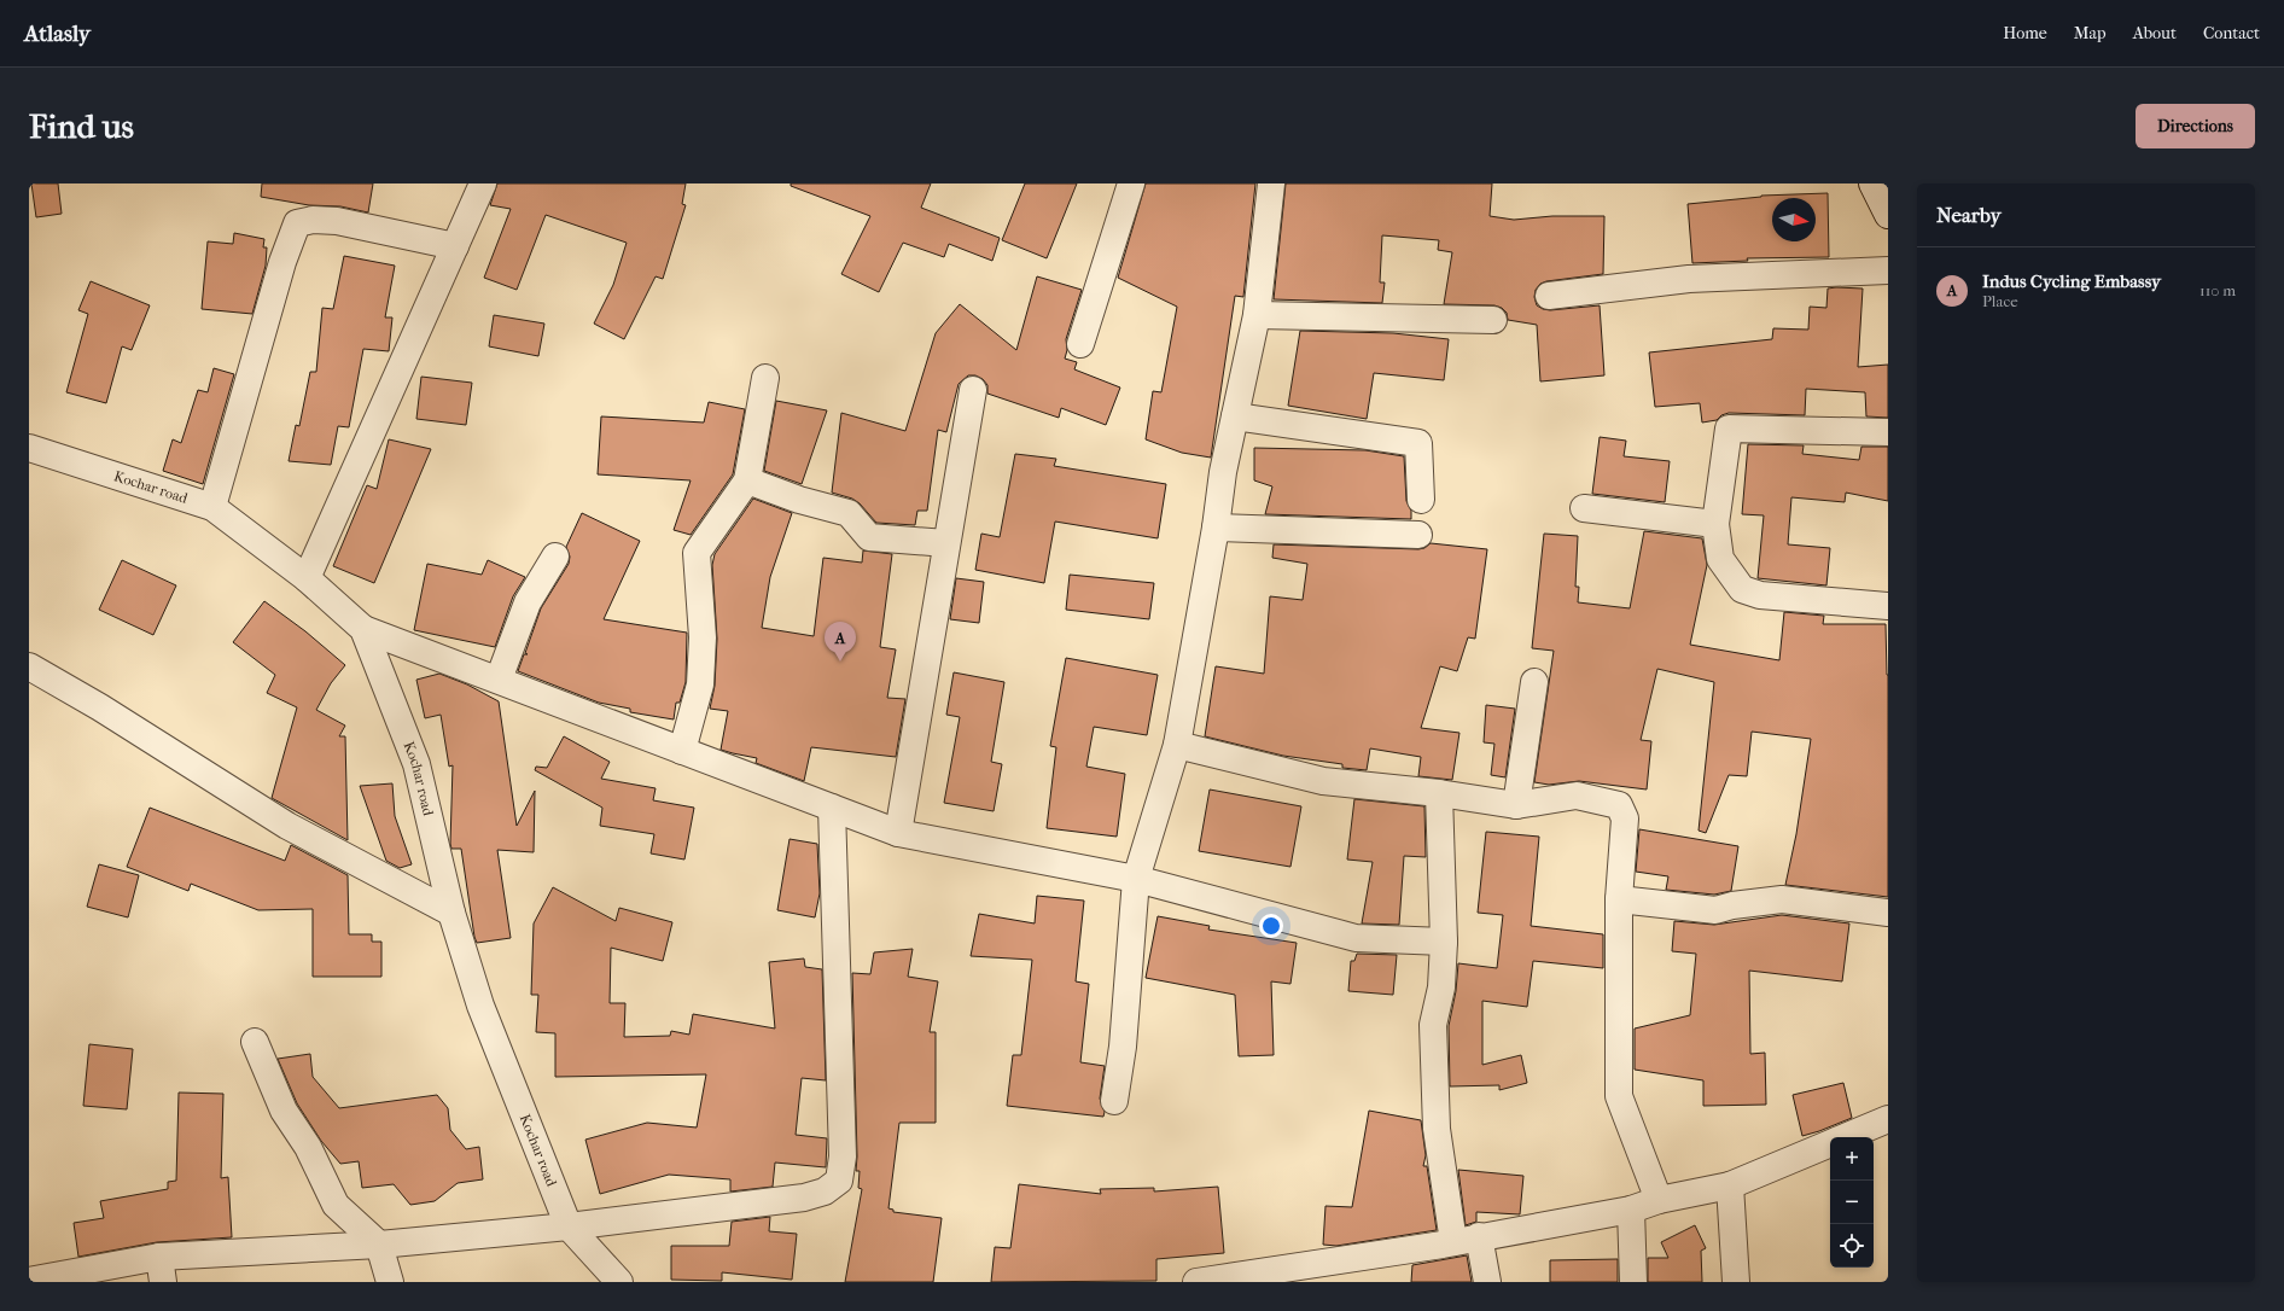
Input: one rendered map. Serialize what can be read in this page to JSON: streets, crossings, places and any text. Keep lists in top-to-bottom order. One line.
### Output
{"streets":{"street":["Kochar road"]},"north":"right","page":{"header":"Atlasly","nav":["Home","Map","About","Contact"],"buttons":"Directions","title":"Find us","heading":"Nearby","list":[{"mark":"A","name":"Indus Cycling Embassy","note":"Place","value":"110 m"}],"pins":"A","map_buttons":["+","−"]}}
